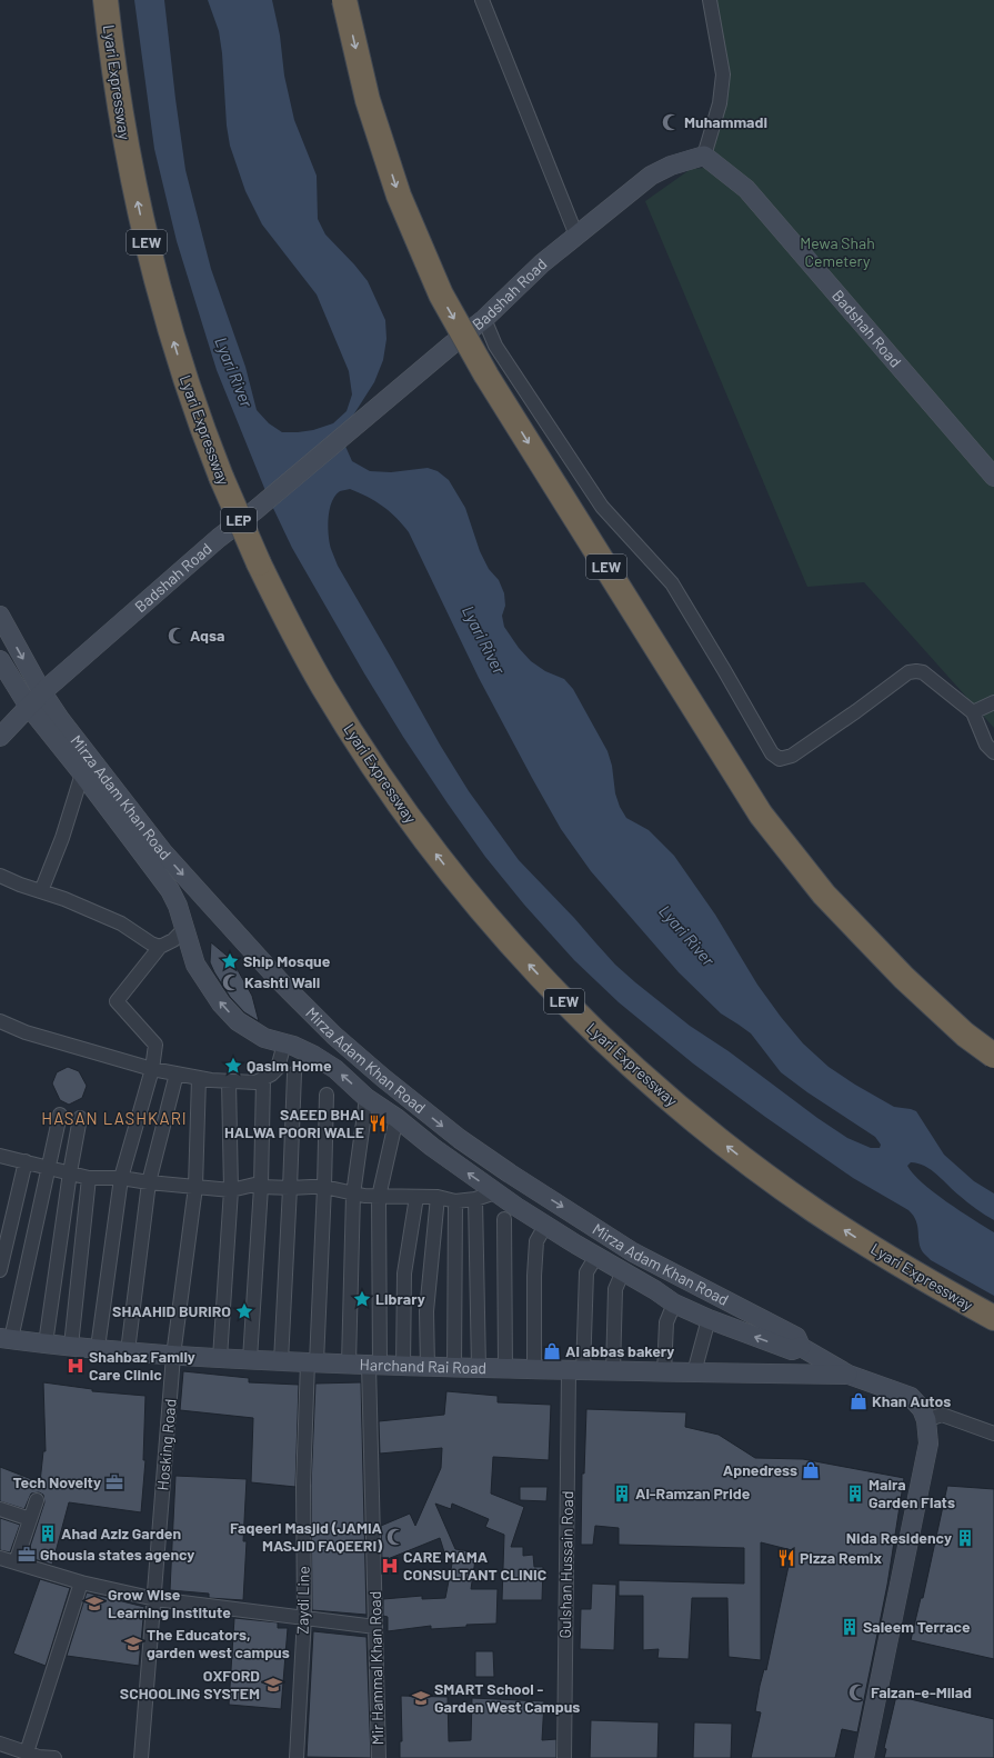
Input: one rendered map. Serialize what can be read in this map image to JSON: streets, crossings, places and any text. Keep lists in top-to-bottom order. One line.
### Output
{"streets":{"highway":["Lyari Expressway","LEW","LEP"],"main road":["Badshah Road","Mirza Adam Khan Road","Harchand Rai Road"],"street":["Hosking Road","Gulshan Hussain Road","Zaydi Line","Mir Hammal Khan Road"]},"crossings":[["Badshah Road","Mirza Adam Khan Road"],["Mirza Adam Khan Road","Harchand Rai Road"],["Mirza Adam Khan Road","Gulshan Hussain Road"],["Mirza Adam Khan Road","Mir Hammal Khan Road"],["Harchand Rai Road","Hosking Road"],["Harchand Rai Road","Gulshan Hussain Road"],["Harchand Rai Road","Zaydi Line"],["Harchand Rai Road","Mir Hammal Khan Road"]],"one_way":["Lyari Expressway"],"districts":["HASAN LASHKARI"],"water":["Lyari River"],"parks":["Mewa Shah Cemetery"],"places":{"mosque":["Muhammadi","Aqsa","Kashti Wali","Faqeeri Masjid (JAMIA MASJID FAQEERI)","Faizan-e-Milad"],"place":["Ship Mosque","Qasim Home","Library","SHAAHID BURIRO"],"restaurant":["SAEED BHAI HALWA POORI WALE","Pizza Remix"],"shop":["Al abbas bakery","Khan Autos","Apnedress"],"hospital":["Shahbaz Family Care Clinic","CARE MAMA CONSULTANT CLINIC"],"office":["Tech Novelty","Ghousia states agency"],"building":["Al-Ramzan Pride","Maira Garden Flats","Ahad Aziz Garden","Nida Residency","Saleem Terrace"],"school or university":["Grow Wise Learning Institute","The Educators, garden west campus","OXFORD SCHOOLING SYSTEM","SMART School - Garden West Campus"]}}
